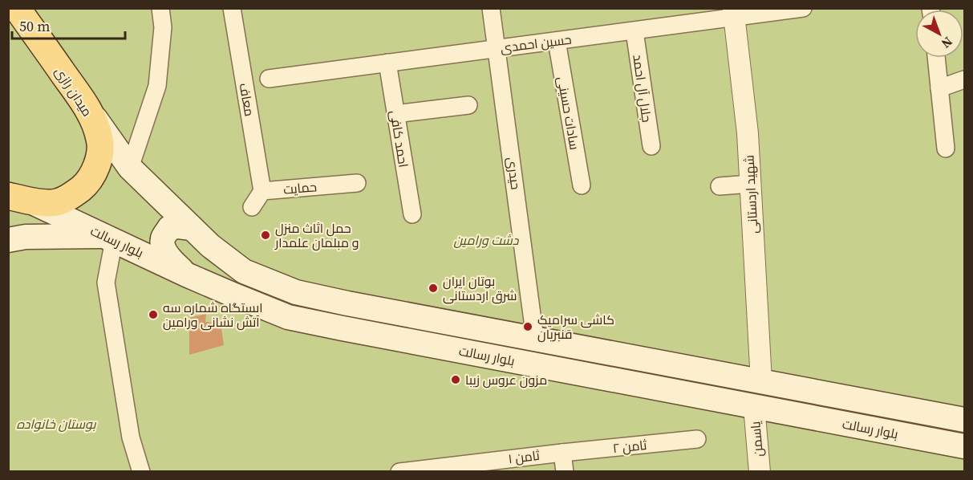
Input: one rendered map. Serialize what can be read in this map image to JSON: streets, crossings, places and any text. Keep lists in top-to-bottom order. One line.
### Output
{"streets":{"main road":["میدان رازی","بلوار رسالت"],"street":["حسین احمدی","جلال آل احمد","معاف","سادات حسینی","احمد کافی","حیدری","حمایت","شهید اردستانی","یاسمن","ثامن ۲","ثامن ۱"]},"crossings":[["حسین احمدی","جلال آل احمد"],["حسین احمدی","سادات حسینی"],["حسین احمدی","احمد کافی"],["حسین احمدی","حیدری"],["حسین احمدی","شهید اردستانی"],["میدان رازی","بلوار رسالت"],["معاف","حمایت"],["حیدری","بلوار رسالت"],["شهید اردستانی","بلوار رسالت"],["بلوار رسالت","یاسمن"],["ثامن ۲","ثامن ۱"]],"parks":["دشت ورامین","بوستان خانواده"],"places":["حمل اثاث منزل و مبلمان علمدار","بوتان ایران شرق اردستانی","ایستگاه شماره سه آتش نشانی ورامین","کاشی سرامیک قنبریان","مزون عروس زیبا"],"scale_bar":"50 m","north":"bottom right"}
